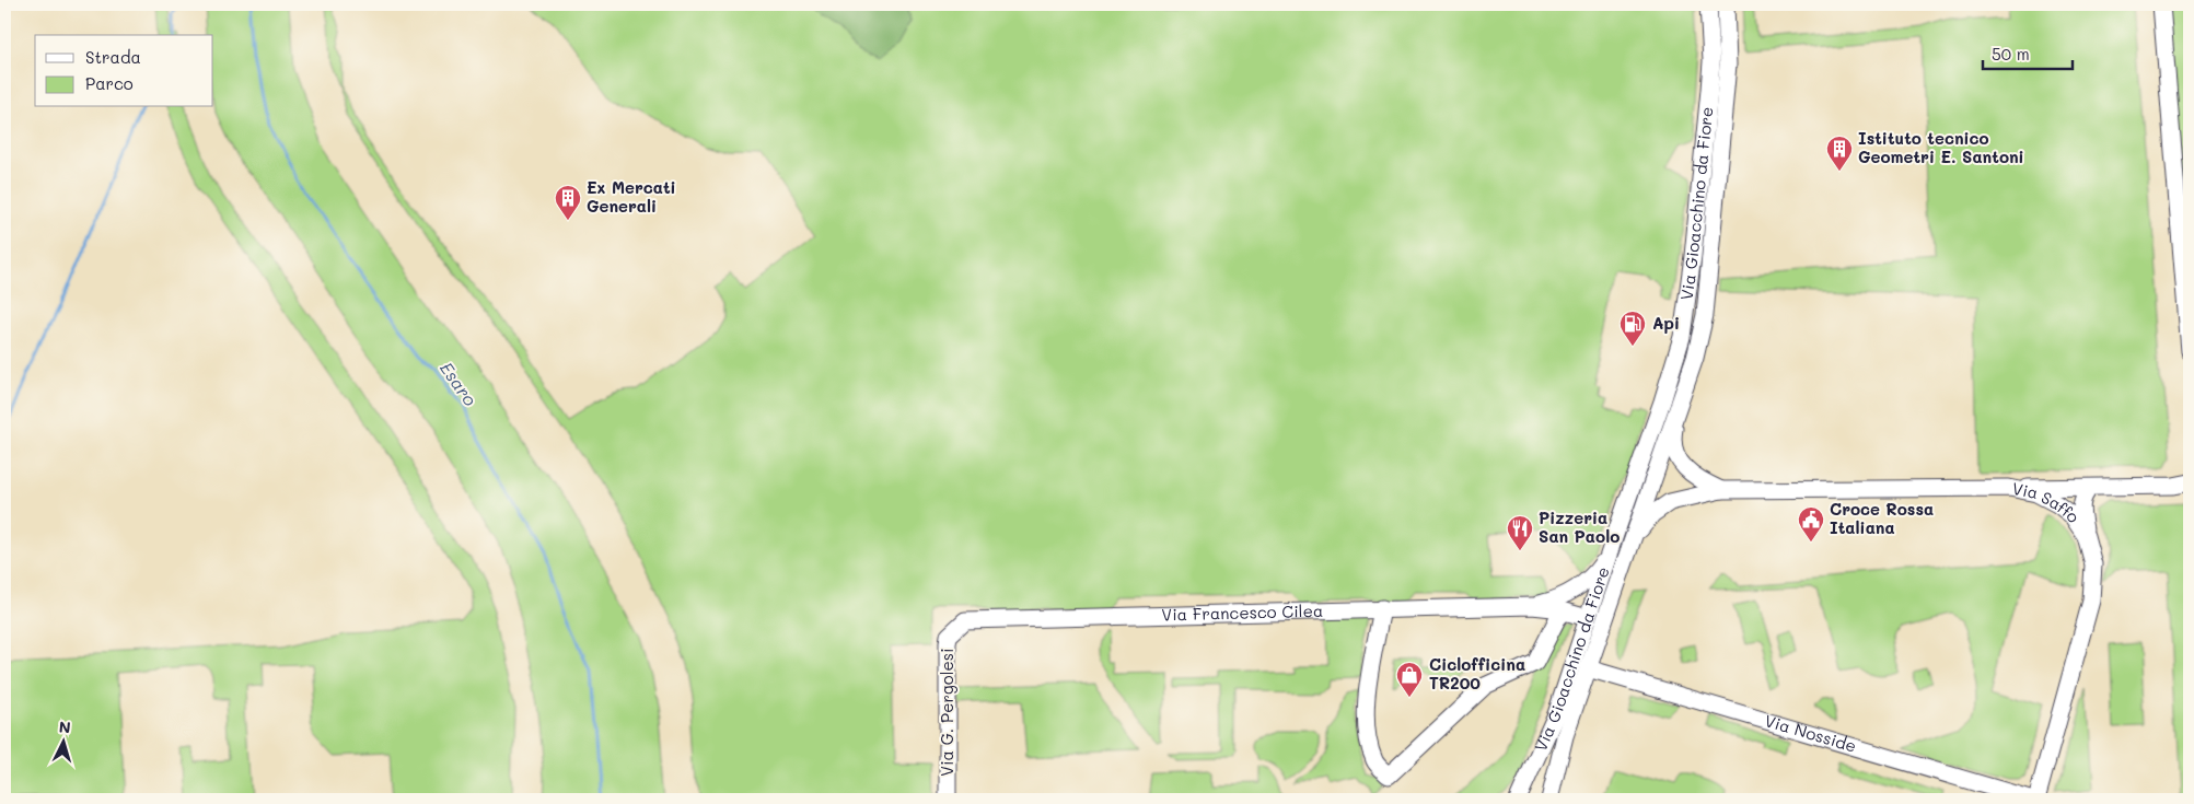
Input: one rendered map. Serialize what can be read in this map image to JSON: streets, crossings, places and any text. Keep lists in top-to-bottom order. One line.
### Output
{"streets":{"street":["Via Gioacchino da Fiore","Via Saffo","Via Francesco Cilea","Via G. Pergolesi","Via Nosside"]},"crossings":[["Via Gioacchino da Fiore","Via Saffo"],["Via Gioacchino da Fiore","Via Nosside"],["Via Saffo","Via Nosside"],["Via Francesco Cilea","Via G. Pergolesi"]],"water":["Esaro"],"places":{"building":["Istituto tecnico Geometri E. Santoni","Ex Mercati Generali"],"fuel station":["Api"],"public building":["Croce Rossa Italiana"],"restaurant":["Pizzeria San Paolo"],"shop":["Ciclofficina TR200"]},"legend":["Strada","Parco"],"scale_bar":"50 m","north":"top"}
